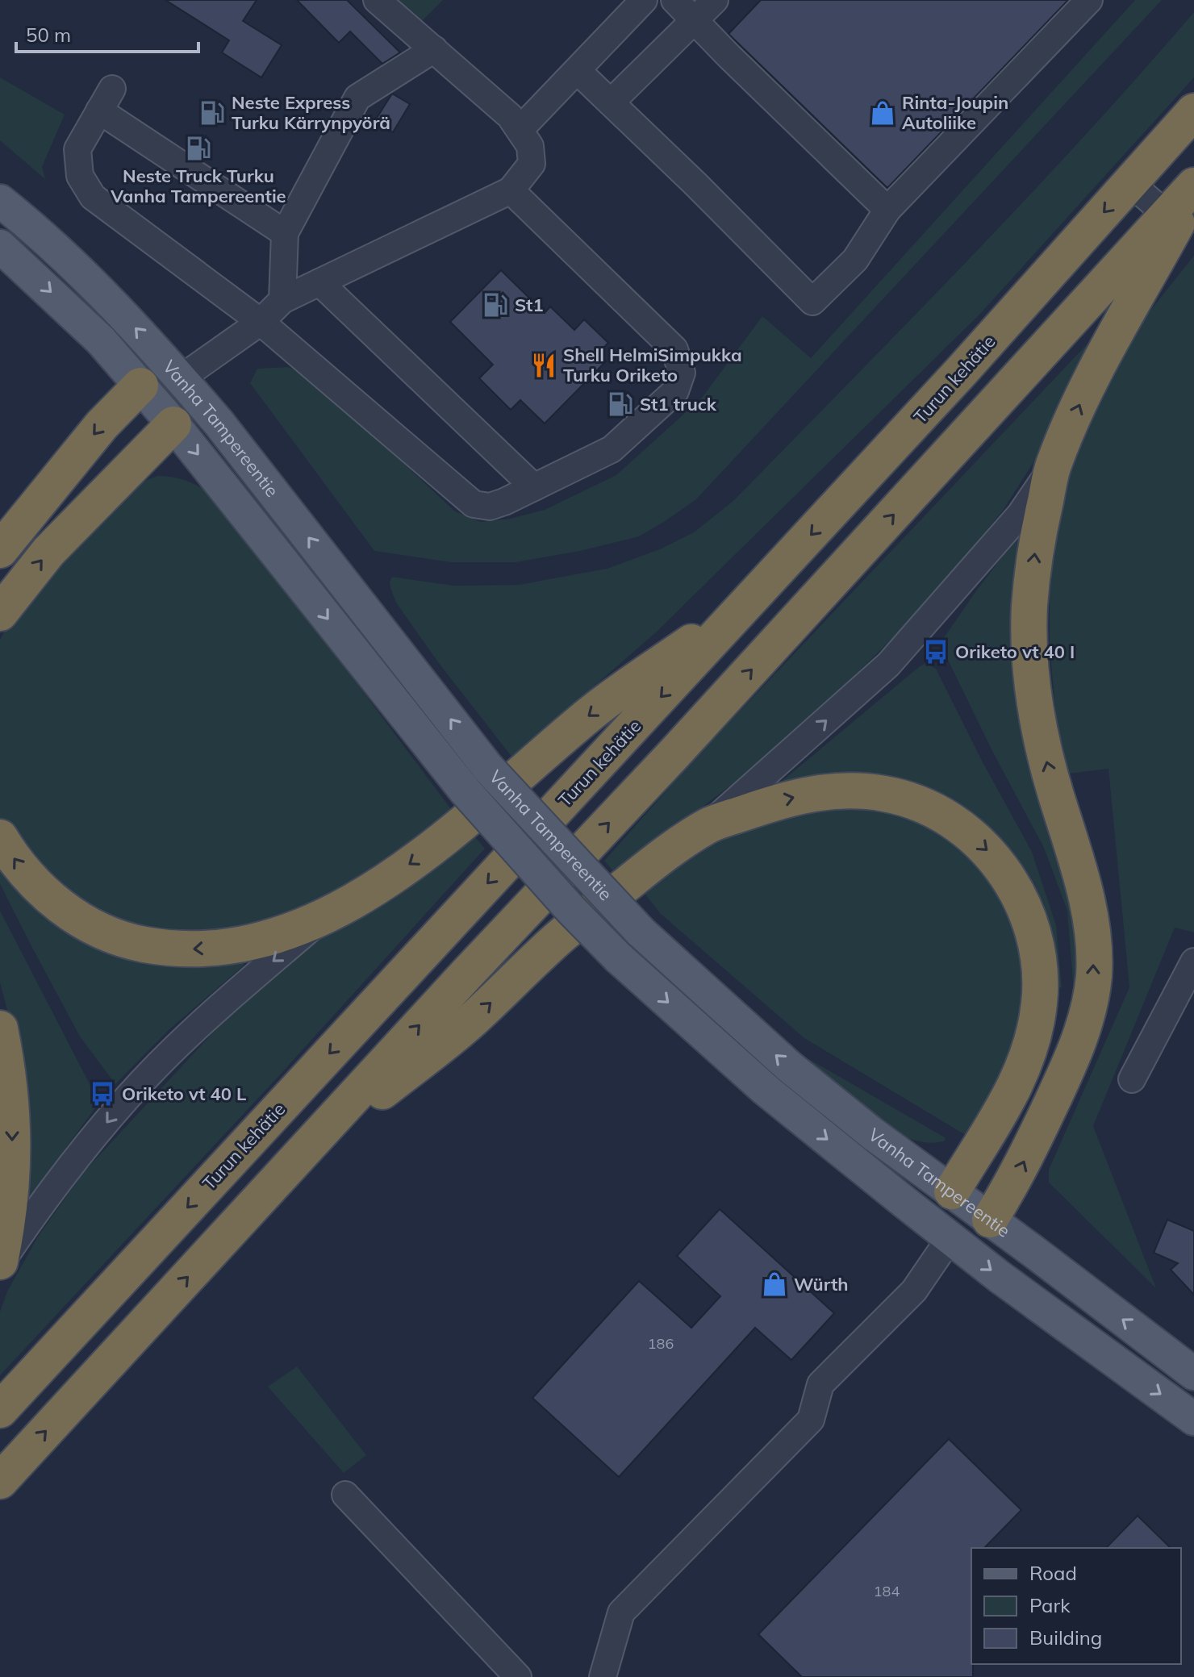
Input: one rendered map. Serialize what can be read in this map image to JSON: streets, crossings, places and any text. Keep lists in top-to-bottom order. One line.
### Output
{"streets":{"highway":["Turun kehätie"],"main road":["Vanha Tampereentie"]},"places":{"fuel station":["Neste Express Turku Kärrynpyörä","Neste Truck Turku Vanha Tampereentie","St1","St1 truck"],"shop":["Rinta-Joupin Autoliike","Würth"],"restaurant":["Shell HelmiSimpukka Turku Oriketo"],"bus stop":["Oriketo vt 40 I","Oriketo vt 40 L"]},"house_numbers":["186","184"],"legend":["Road","Park","Building"],"scale_bar":"50 m"}
